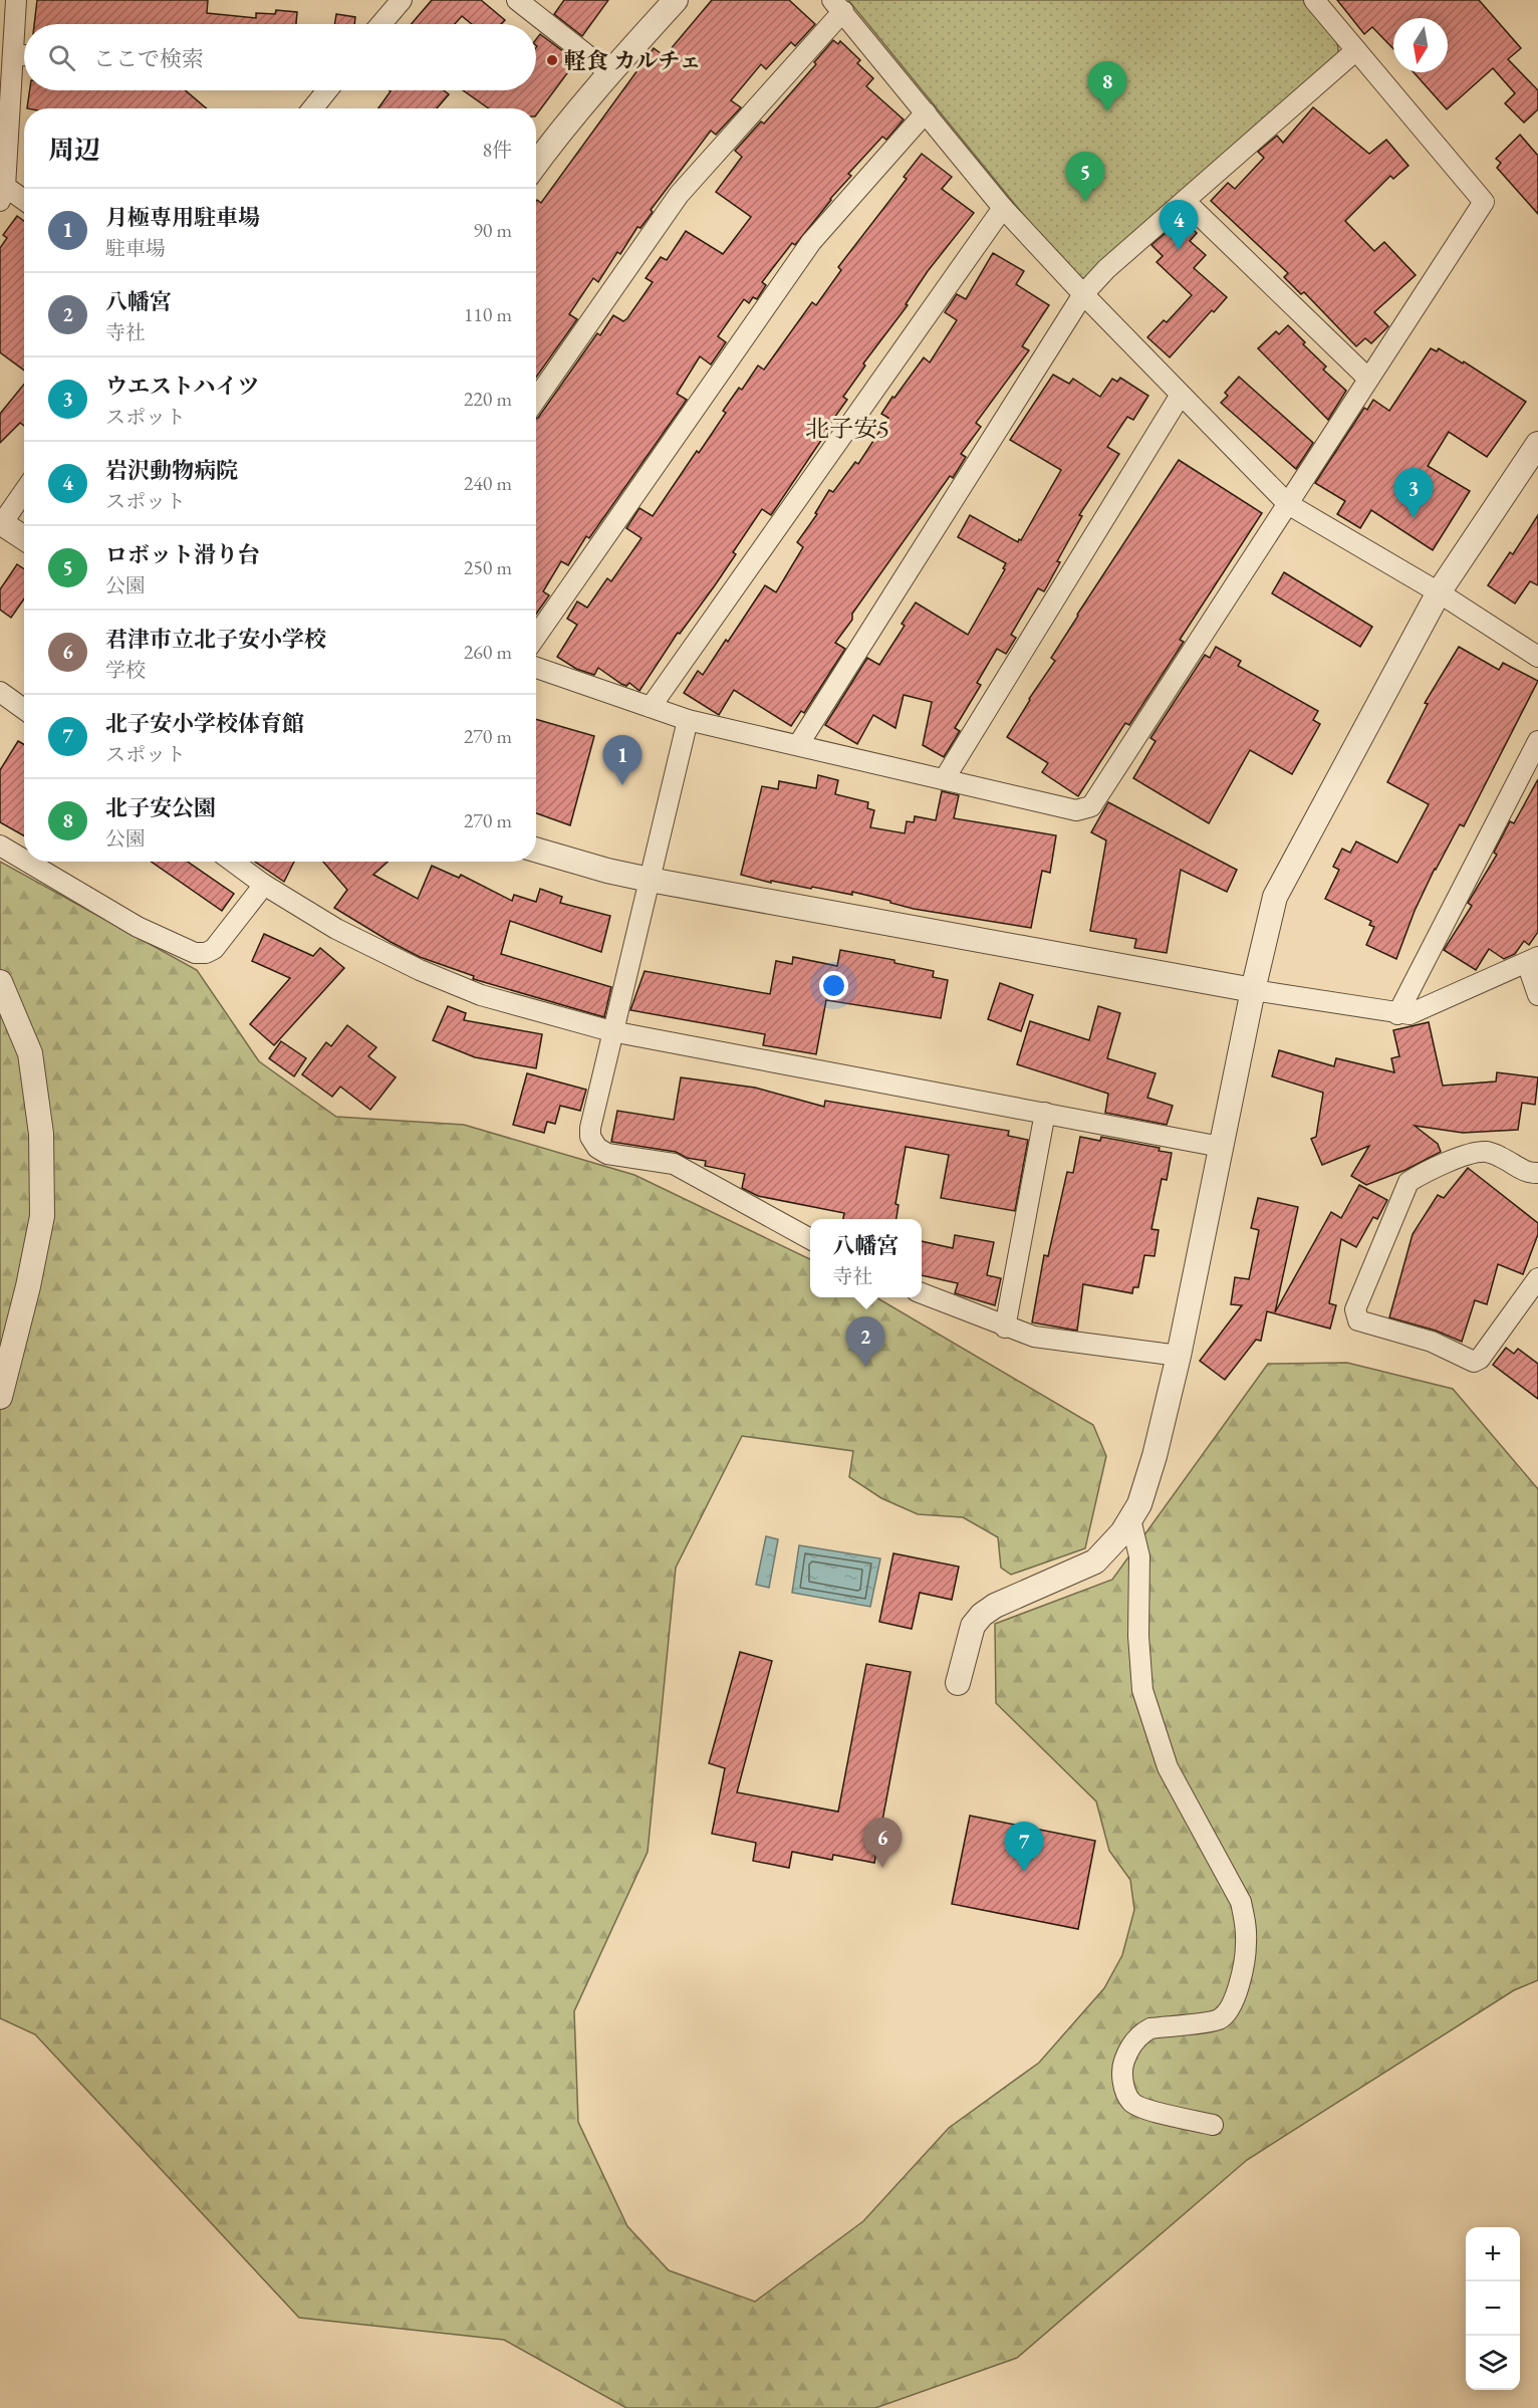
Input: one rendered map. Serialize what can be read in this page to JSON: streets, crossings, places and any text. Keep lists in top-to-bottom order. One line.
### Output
{"districts":["北子安5"],"places":["軽食 カルチェ"],"north":"bottom","page":{"search":"ここで検索","pins":["8","5","4","3","1","2","6","7"],"heading":["周辺","8件"],"list":[{"mark":"1","name":"月極専用駐車場","note":"駐車場","value":"90 m"},{"mark":"2","name":"八幡宮","note":"寺社","value":"110 m"},{"mark":"3","name":"ウエストハイツ","note":"スポット","value":"220 m"},{"mark":"4","name":"岩沢動物病院","note":"スポット","value":"240 m"},{"mark":"5","name":"ロボット滑り台","note":"公園","value":"250 m"},{"mark":"6","name":"君津市立北子安小学校","note":"学校","value":"260 m"},{"mark":"7","name":"北子安小学校体育館","note":"スポット","value":"270 m"},{"mark":"8","name":"北子安公園","note":"公園","value":"270 m"}],"popup":["八幡宮","寺社"],"map_buttons":["+","−"]}}
